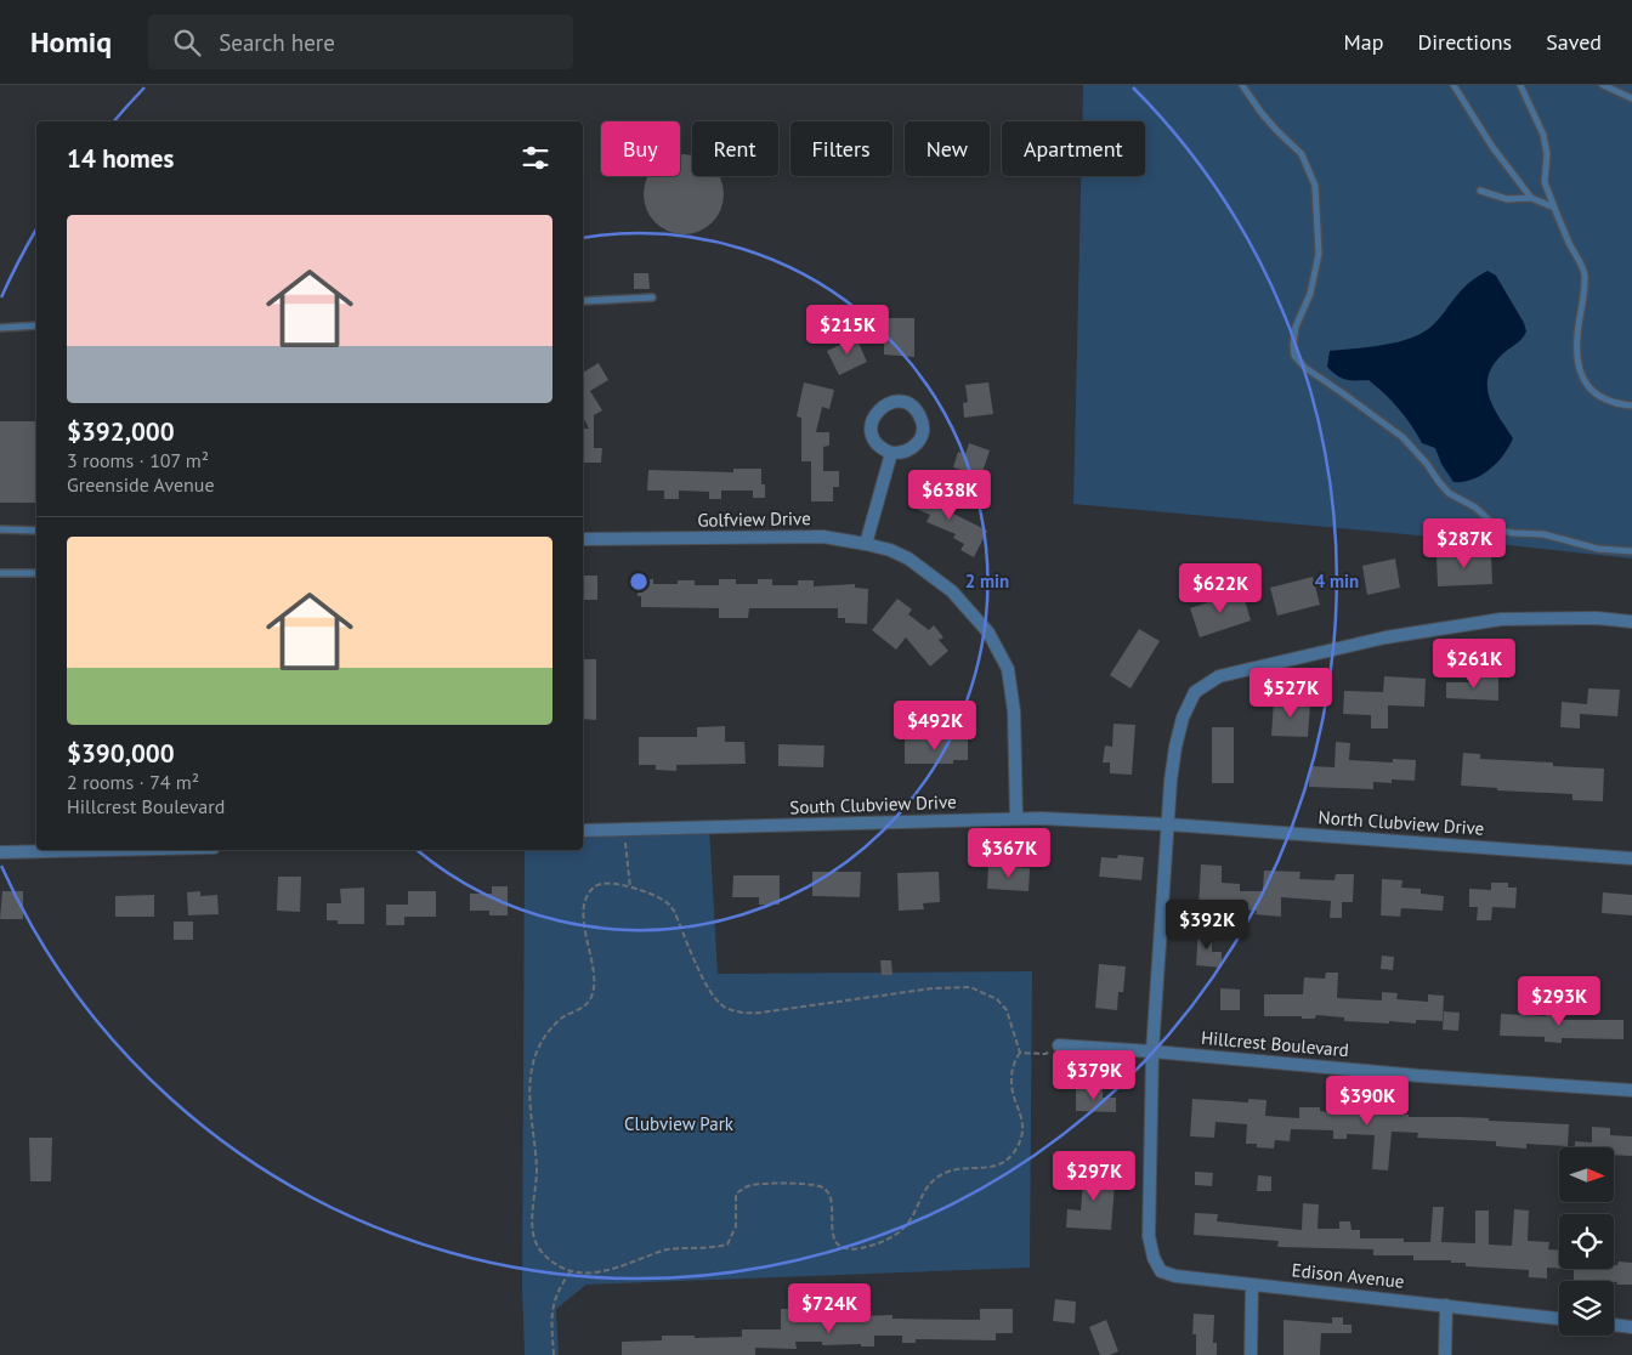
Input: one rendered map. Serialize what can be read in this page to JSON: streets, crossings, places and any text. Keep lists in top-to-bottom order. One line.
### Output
{"streets":{"street":["Golfview Drive","South Clubview Drive","North Clubview Drive","Hillcrest Boulevard","Edison Avenue"]},"crossings":[["Golfview Drive","South Clubview Drive"],["South Clubview Drive","North Clubview Drive"],["Hillcrest Boulevard","Edison Avenue"]],"parks":["Clubview Park"],"north":"right","page":{"header":"Homiq","search":"Search here","nav":["Map","Directions","Saved"],"chip":["Buy","Rent","Filters","New","Apartment"],"heading":"14 homes","list":[{"name":"$392,000","note":"3 rooms · 107 m² · Greenside Avenue"},{"name":"$390,000","note":"2 rooms · 74 m² · Hillcrest Boulevard"}],"price":["$215K","$638K","$287K","$622K","$261K","$527K","$492K","$367K","$392K","$293K","$379K","$390K","$297K","$724K"]},"rings":["2 min","4 min"]}
